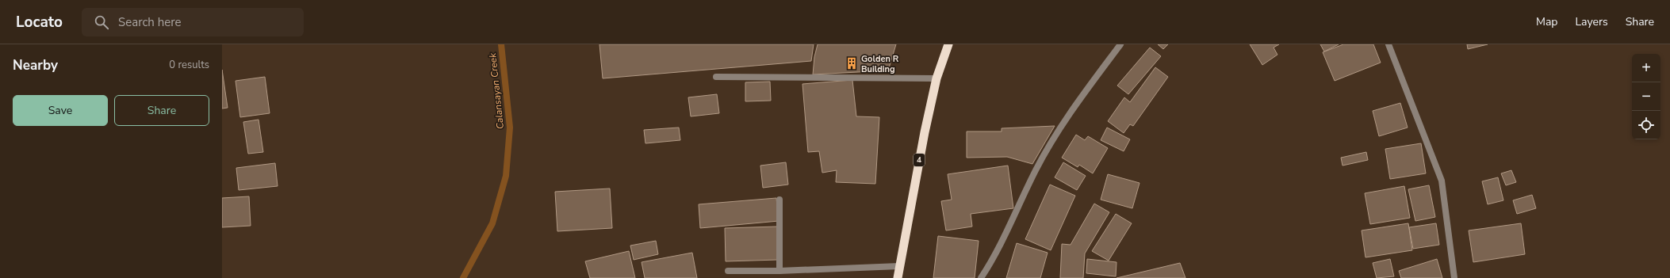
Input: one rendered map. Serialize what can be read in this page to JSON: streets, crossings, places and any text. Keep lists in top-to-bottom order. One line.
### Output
{"streets":{"highway":["4"]},"water":["Calansayan Creek"],"places":{"building":["Golden R Building"]},"page":{"header":"Locato","search":"Search here","nav":["Map","Layers","Share"],"heading":["Nearby","0 results"],"map_buttons":["+","−"],"buttons":["Save","Share"]}}
